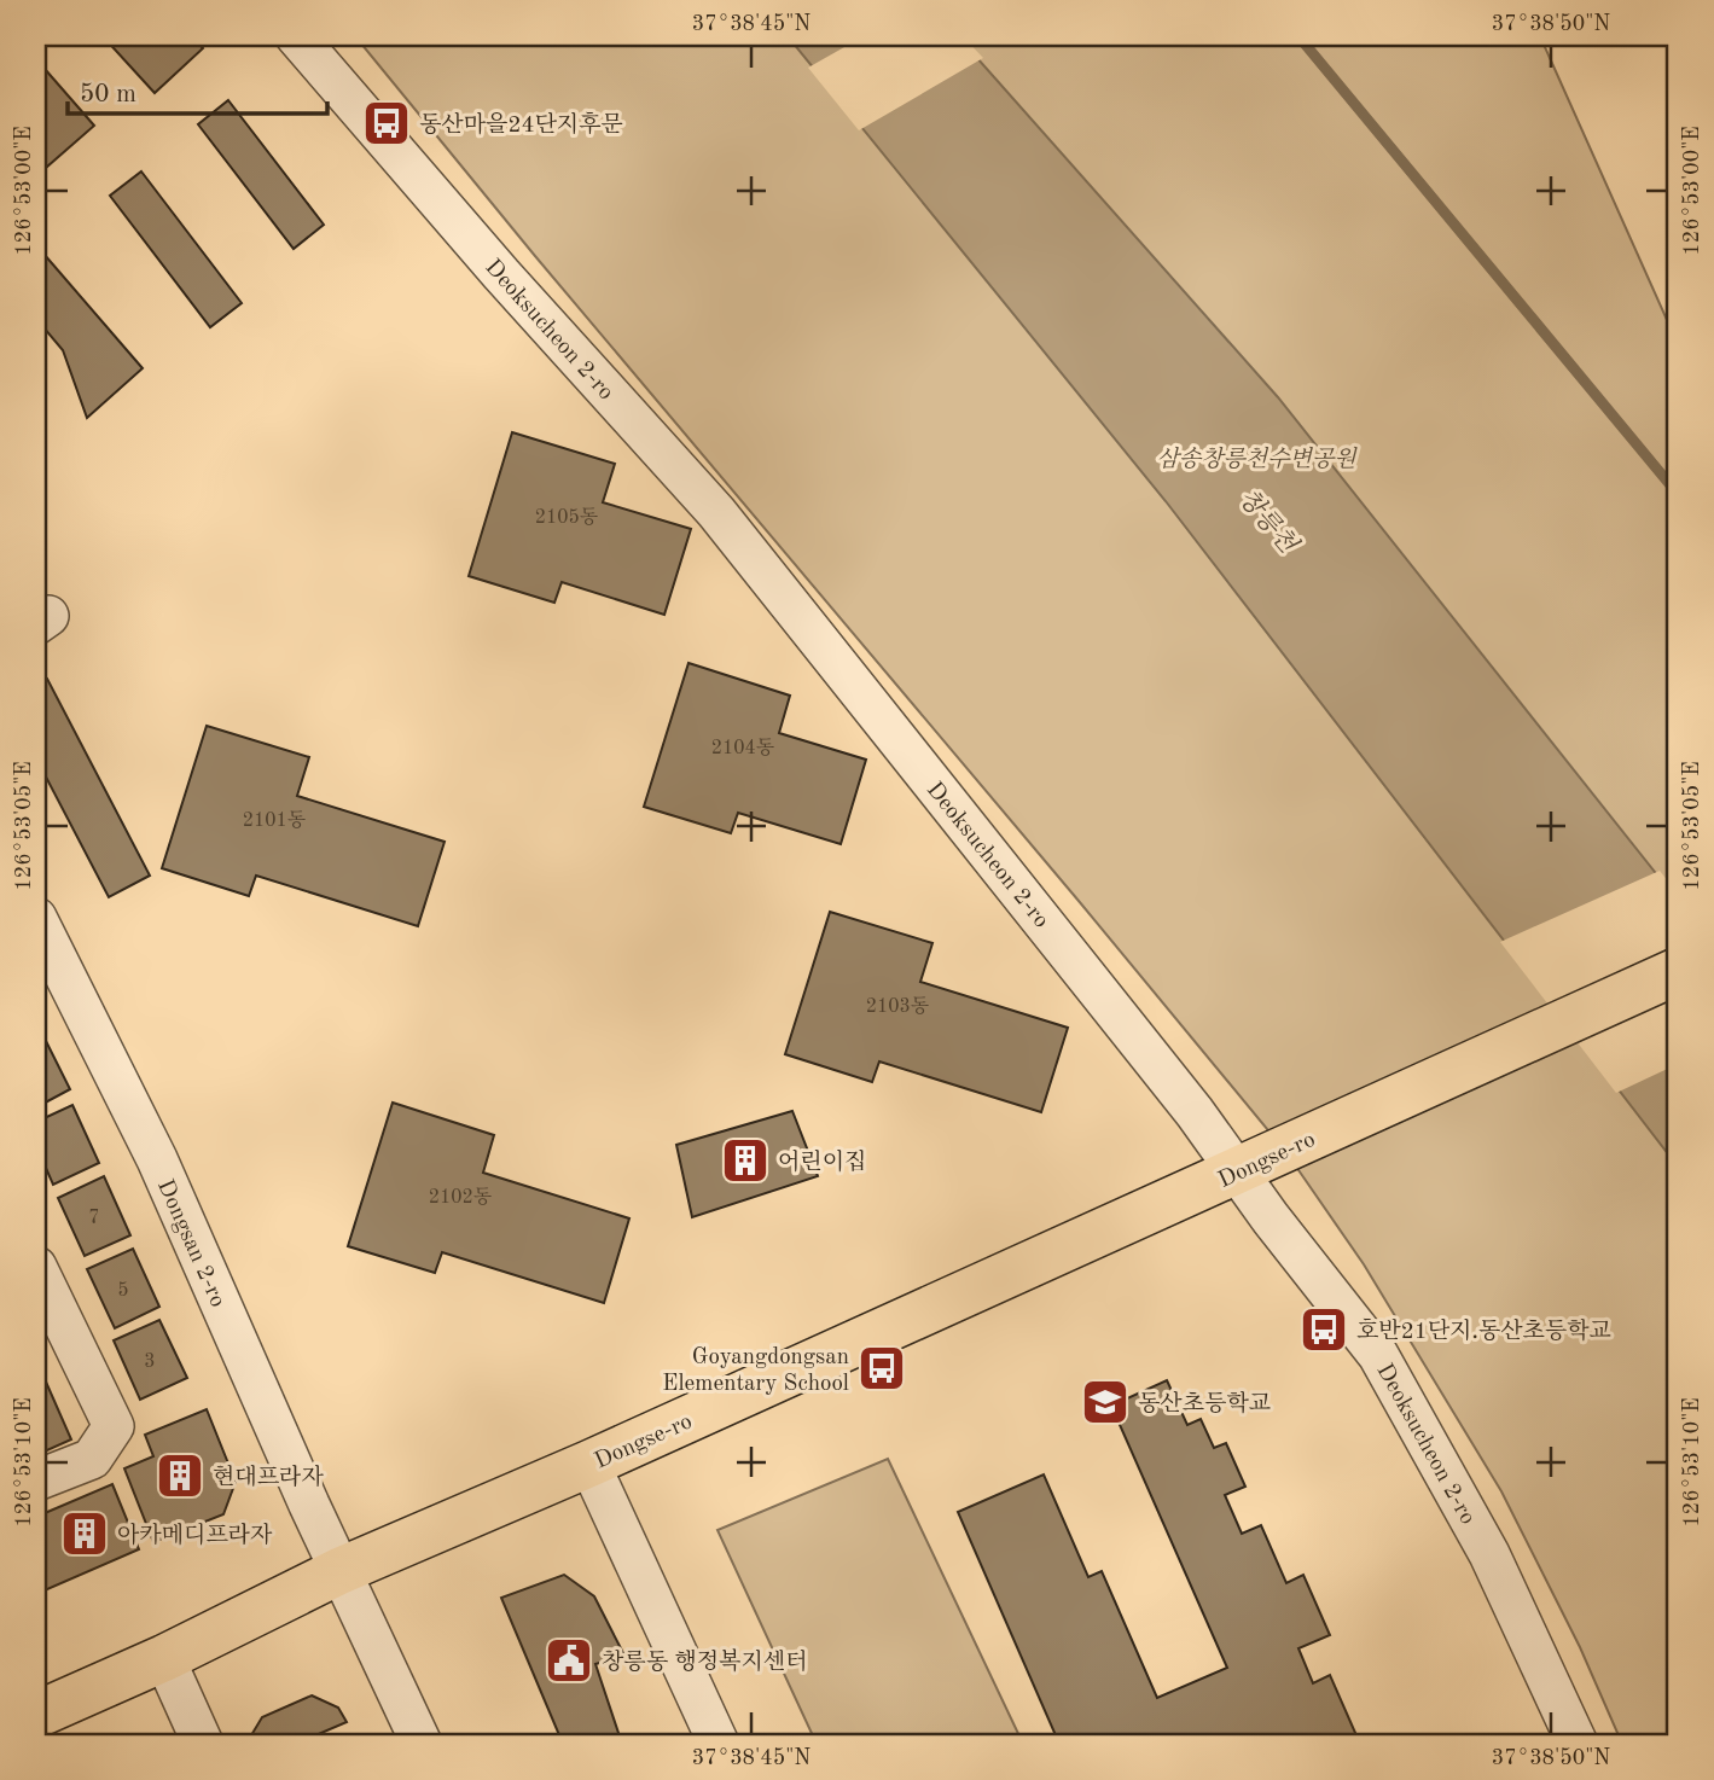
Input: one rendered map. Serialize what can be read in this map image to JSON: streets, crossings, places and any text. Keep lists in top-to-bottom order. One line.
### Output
{"streets":{"main road":["Dongse-ro"],"street":["Deoksucheon 2-ro","Dongsan 2-ro"]},"crossings":[["Deoksucheon 2-ro","Dongse-ro"],["Dongse-ro","Dongsan 2-ro"]],"water":["창릉천"],"parks":["삼송창릉천수변공원"],"places":{"bus stop":["동산마을24단지후문","호반21단지.동산초등학교","Goyangdongsan Elementary School"],"building":["어린이집","현대프라자","아카메디프라자"],"school or university":["동산초등학교"],"public building":["창릉동 행정복지센터"]},"house_numbers":["2105동","2104동","2101동","2103동","2102동","7","5","3"],"scale_bar":"50 m","coordinates":["37°38'45\"N","37°38'50\"N","126°53'00\"E","126°53'05\"E","126°53'10\"E"]}
